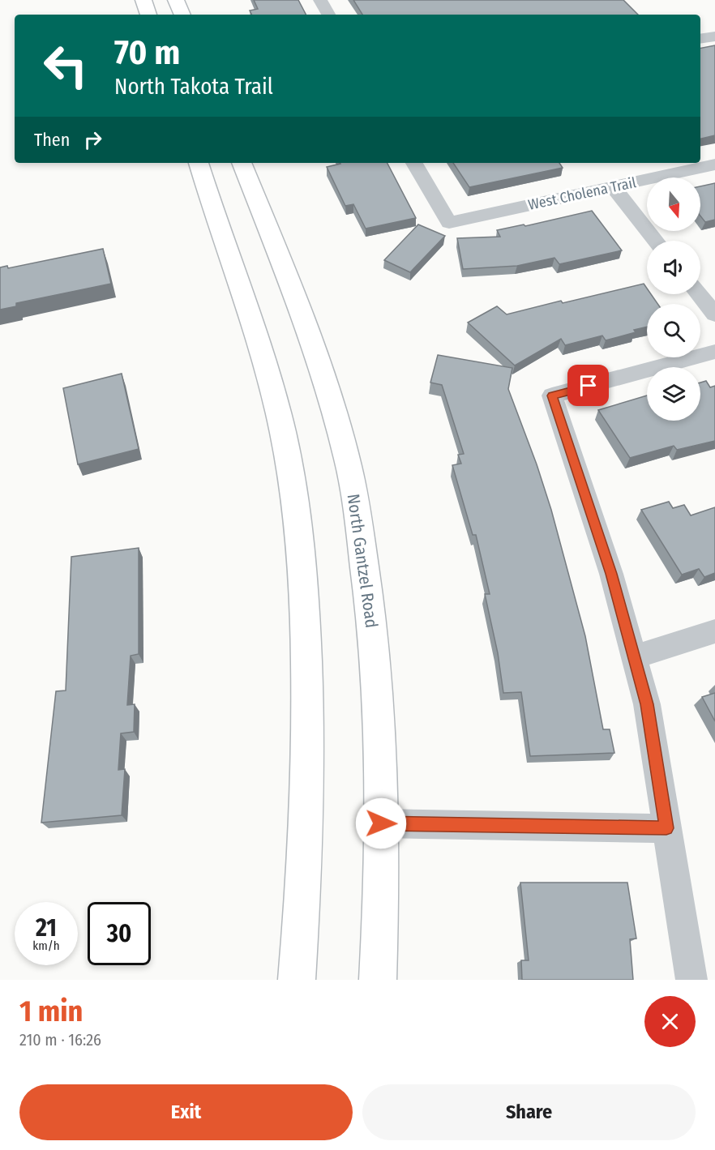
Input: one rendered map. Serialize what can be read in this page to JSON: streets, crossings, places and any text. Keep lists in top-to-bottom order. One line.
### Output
{"streets":{"main road":["North Gantzel Road"],"street":["West Cholena Trail"]},"north":"bottom","page":{"turn":["70 m","North Takota Trail"],"then":"Then","speed":"21 km/h","limit":"30","heading":["1 min","210 m · 16:26"],"buttons":["Exit","Share"]}}
